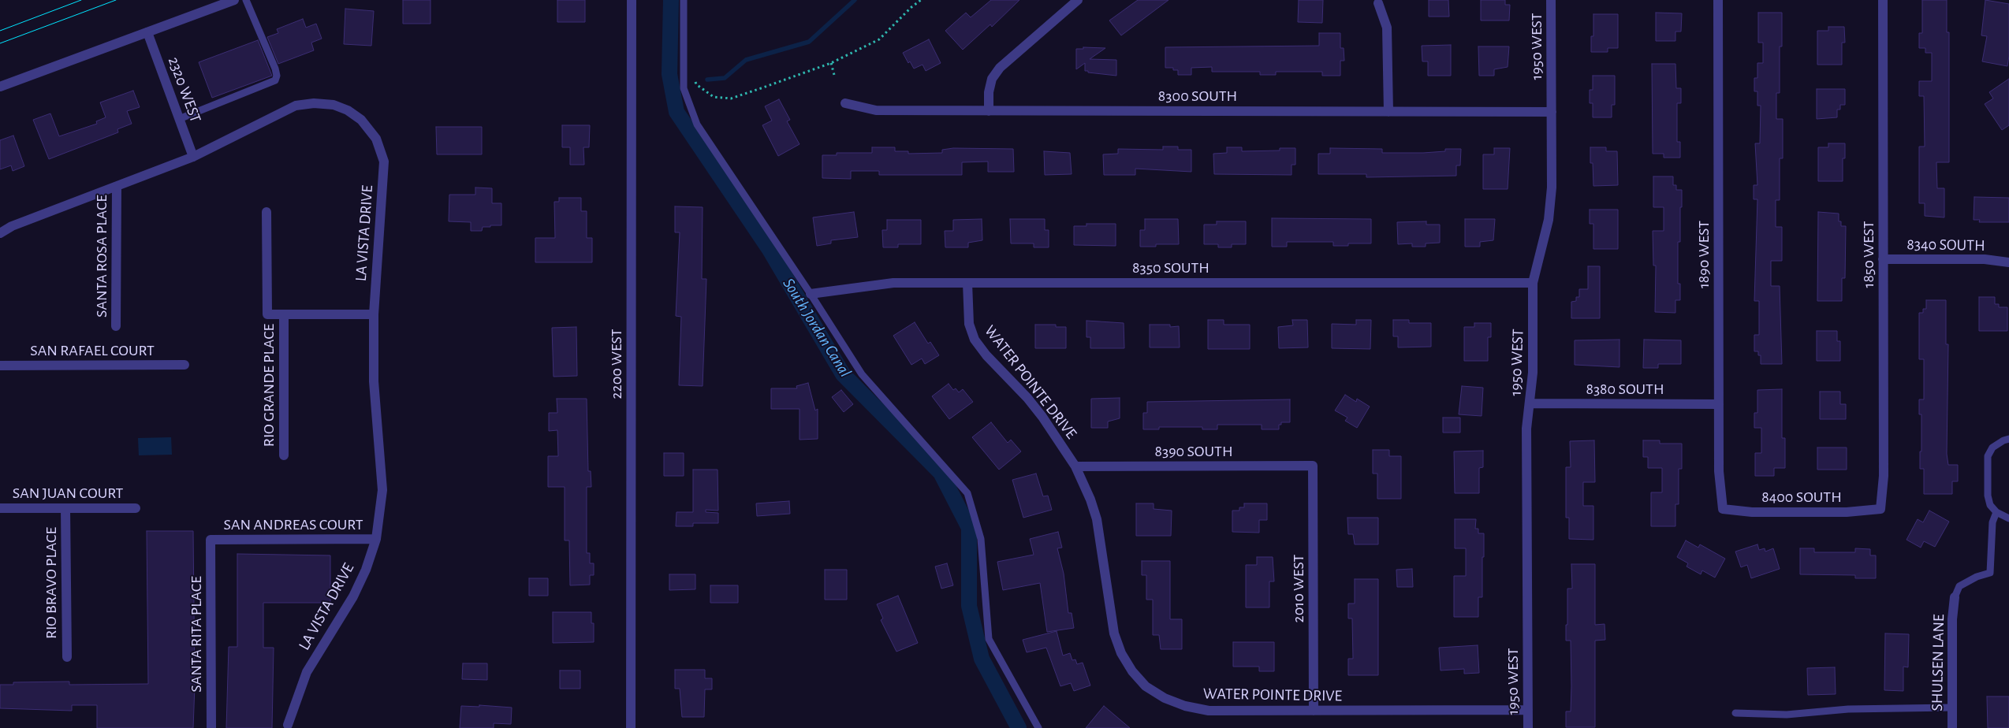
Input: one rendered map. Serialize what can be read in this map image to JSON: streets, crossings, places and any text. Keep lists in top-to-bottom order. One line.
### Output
{"streets":{"street":["1950 WEST","2320 WEST","8300 SOUTH","LA VISTA DRIVE","8340 SOUTH","1890 WEST","1850 WEST","SANTA ROSA PLACE","8350 SOUTH","SAN RAFAEL COURT","2200 WEST","WATER POINTE DRIVE","RIO GRANDE PLACE","8380 SOUTH","8390 SOUTH","SAN JUAN COURT","8400 SOUTH","SAN ANDREAS COURT","RIO BRAVO PLACE","2010 WEST","SANTA RITA PLACE","SHULSEN LANE"]},"crossings":[["1950 WEST","8300 SOUTH"],["1950 WEST","8350 SOUTH"],["1950 WEST","WATER POINTE DRIVE"],["1950 WEST","8380 SOUTH"],["2320 WEST","LA VISTA DRIVE"],["LA VISTA DRIVE","SANTA ROSA PLACE"],["LA VISTA DRIVE","SAN ANDREAS COURT"],["8340 SOUTH","1850 WEST"],["1890 WEST","8380 SOUTH"],["1890 WEST","8400 SOUTH"],["1850 WEST","8400 SOUTH"],["8350 SOUTH","WATER POINTE DRIVE"],["WATER POINTE DRIVE","8390 SOUTH"],["WATER POINTE DRIVE","2010 WEST"],["8390 SOUTH","2010 WEST"],["SAN JUAN COURT","RIO BRAVO PLACE"],["SAN ANDREAS COURT","SANTA RITA PLACE"]],"water":["South Jordan Canal"]}
